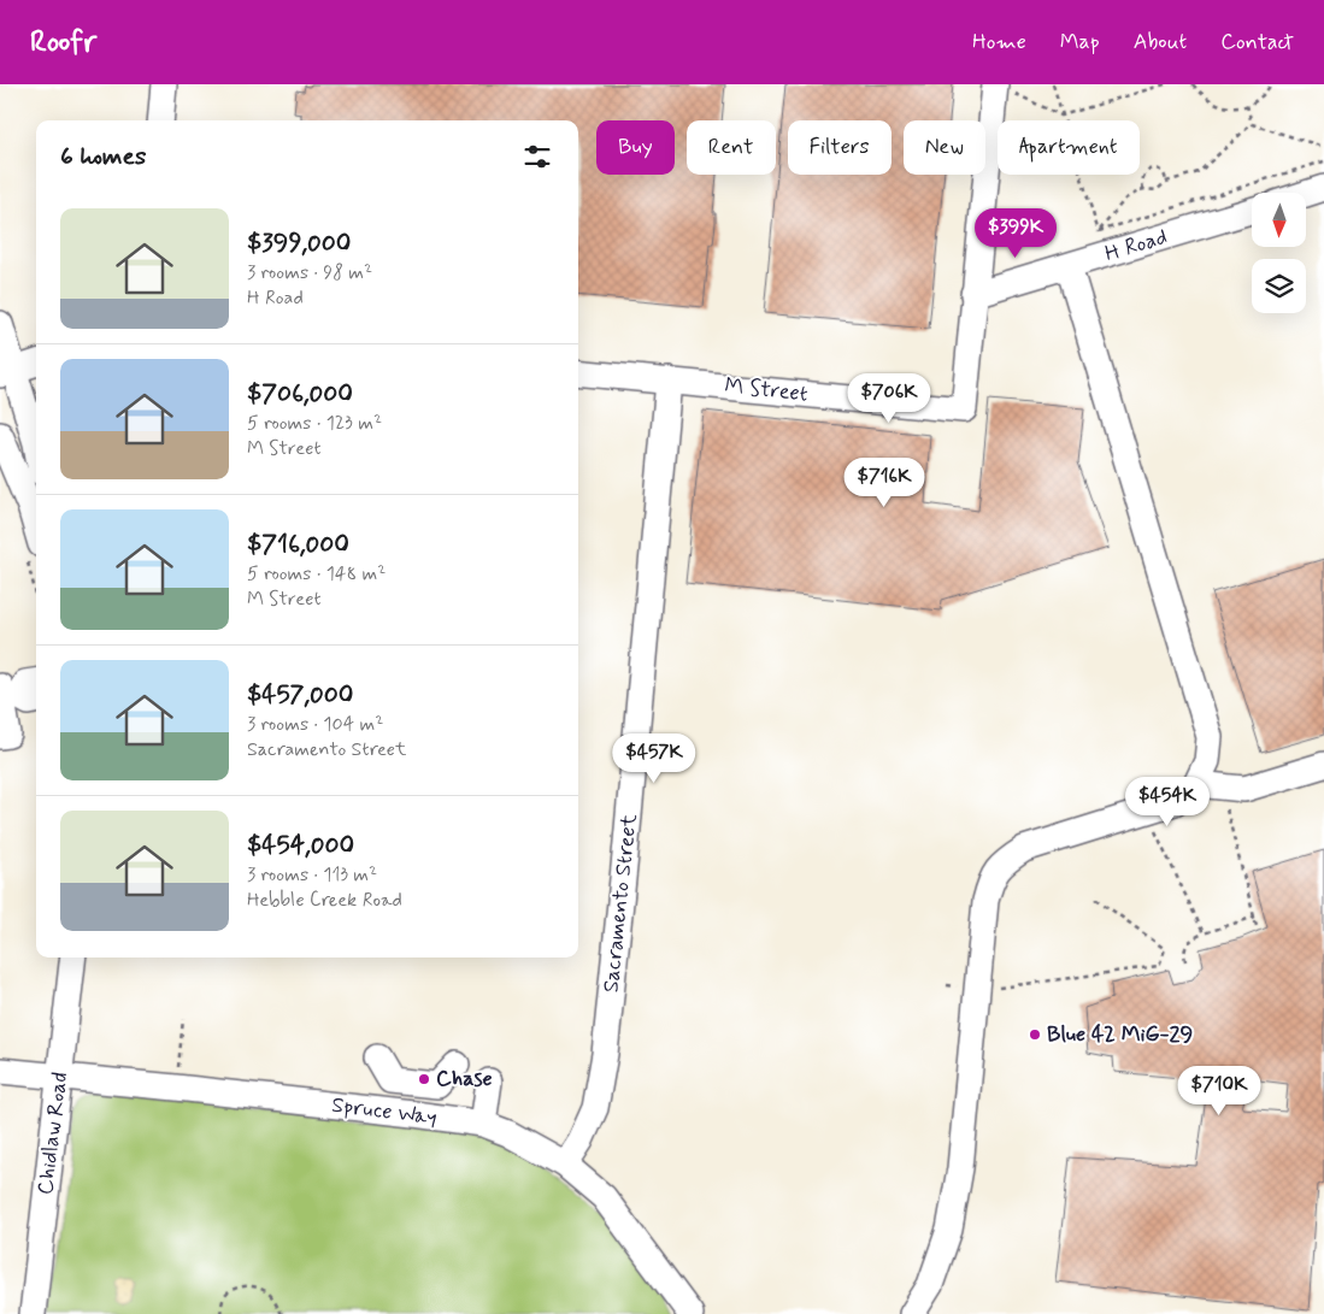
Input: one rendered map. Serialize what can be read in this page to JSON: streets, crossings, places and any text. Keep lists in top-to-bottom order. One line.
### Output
{"streets":{"street":["H Road","M Street","Sacramento Street","Spruce Way","Chidlaw Road"]},"crossings":[["H Road","M Street"],["M Street","Sacramento Street"],["Sacramento Street","Spruce Way"],["Spruce Way","Chidlaw Road"]],"places":["Blue 42 MiG-29","Chase"],"north":"bottom","page":{"header":"Roofr","nav":["Home","Map","About","Contact"],"chip":["Buy","Rent","Filters","New","Apartment"],"heading":"6 homes","list":[{"name":"$399,000","note":"3 rooms · 98 m² · H Road"},{"name":"$706,000","note":"5 rooms · 123 m² · M Street"},{"name":"$716,000","note":"5 rooms · 148 m² · M Street"},{"name":"$457,000","note":"3 rooms · 104 m² · Sacramento Street"},{"name":"$454,000","note":"3 rooms · 113 m² · Hebble Creek Road"}],"price":["$399K","$706K","$716K","$457K","$454K","$710K"]}}
